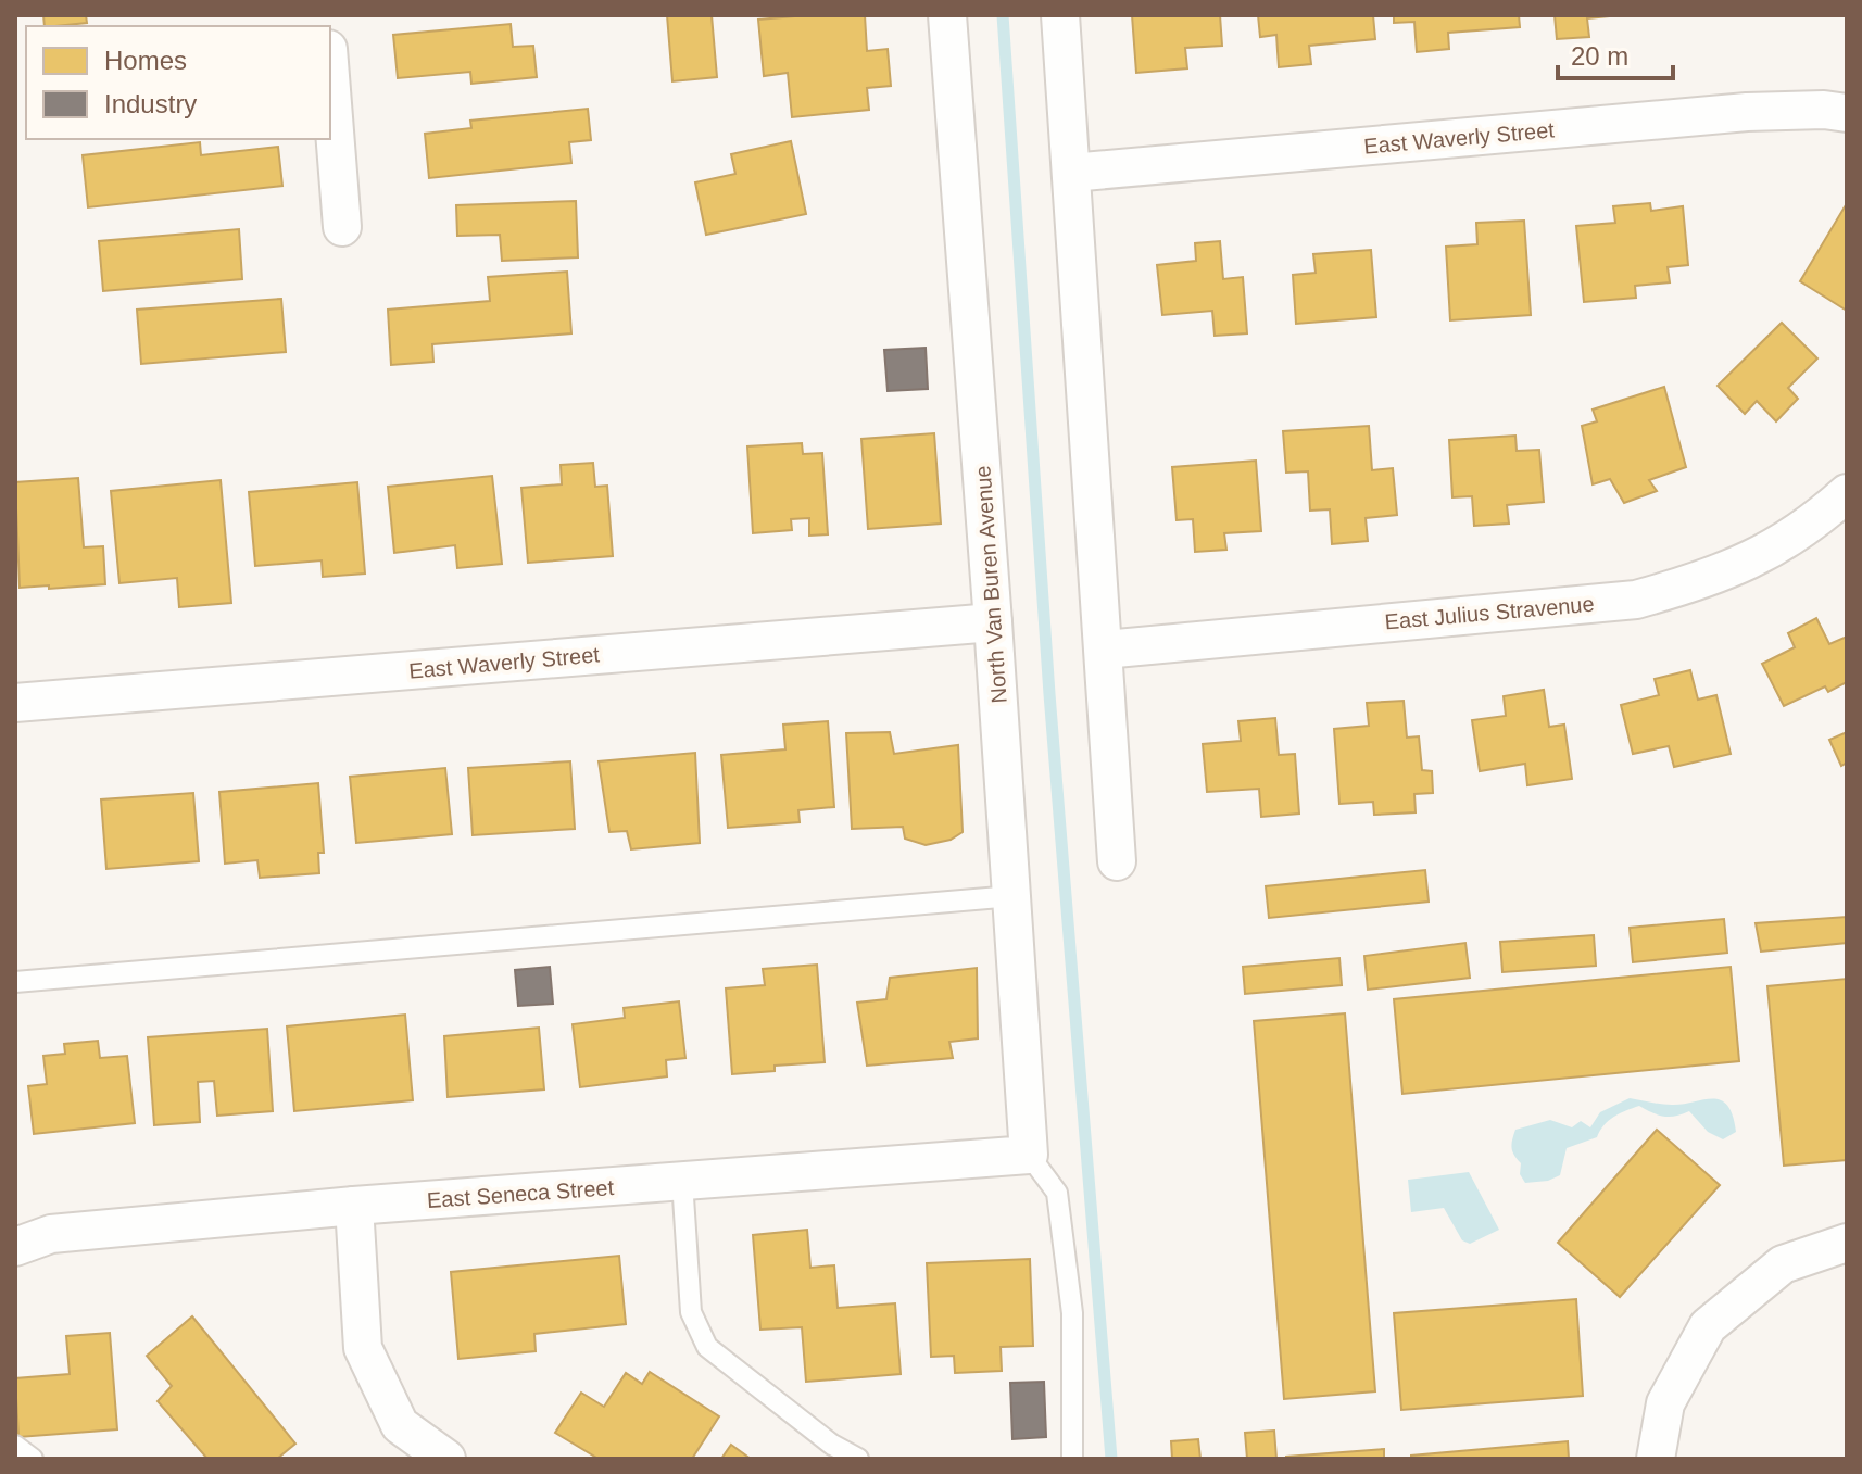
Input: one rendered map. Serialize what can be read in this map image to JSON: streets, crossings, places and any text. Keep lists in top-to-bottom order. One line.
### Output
{"streets":{"street":["East Waverly Street","North Van Buren Avenue","East Julius Stravenue","East Seneca Street"]},"crossings":[["East Waverly Street","North Van Buren Avenue"],["North Van Buren Avenue","East Seneca Street"]],"legend":["Homes","Industry"],"scale_bar":"20 m"}
